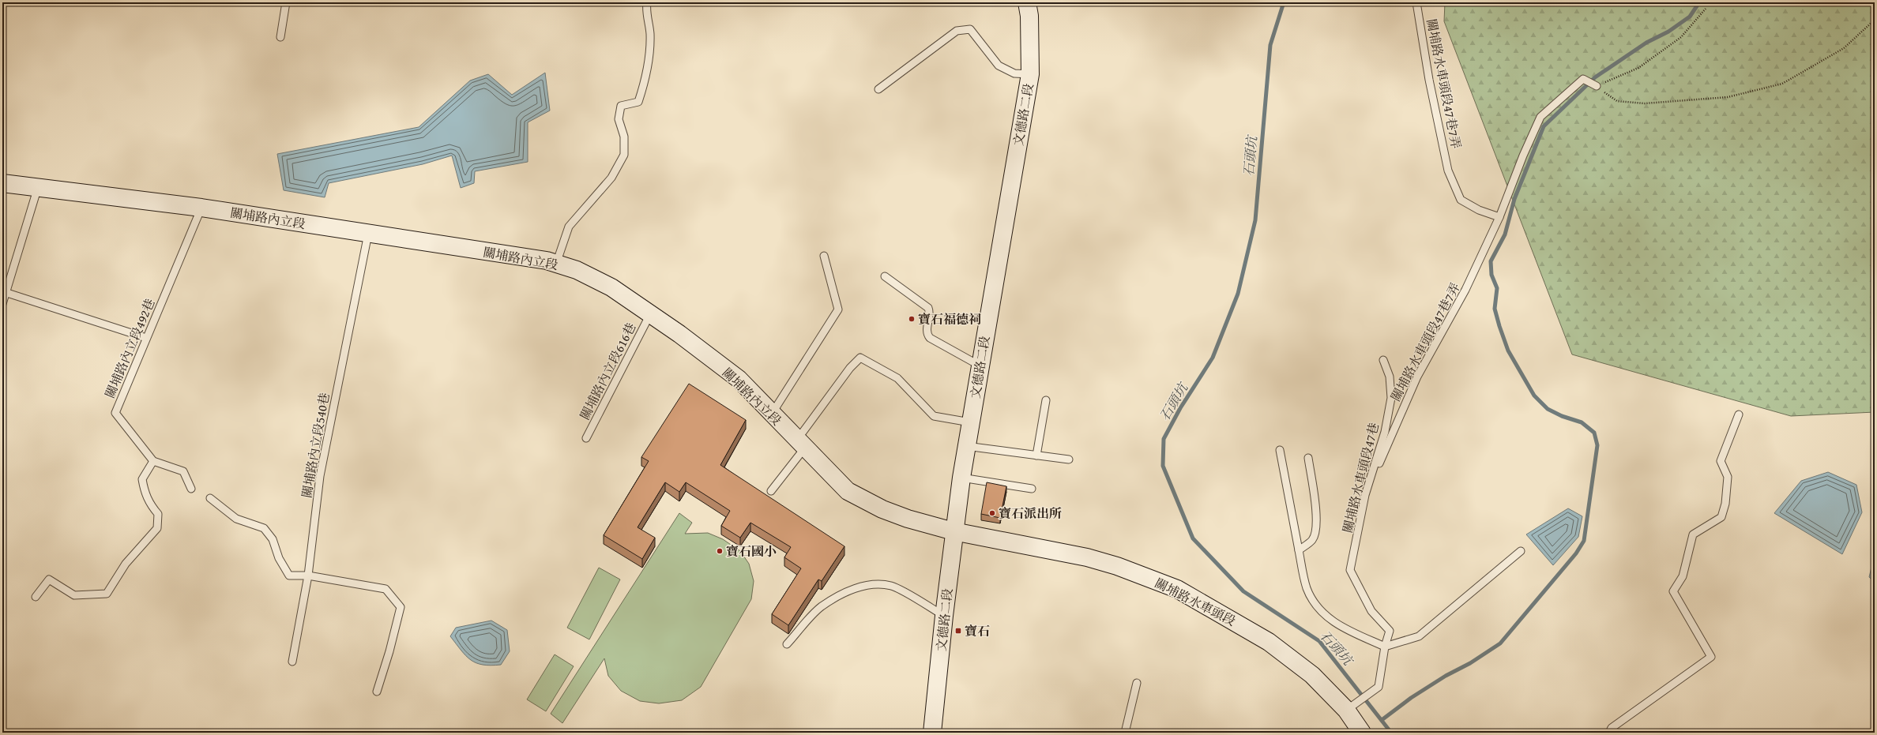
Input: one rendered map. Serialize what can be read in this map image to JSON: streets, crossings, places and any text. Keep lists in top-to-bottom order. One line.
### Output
{"streets":{"street":["文德路二段","關埔路內立段","關埔路水車頭段"],"lane":["關埔路水車頭段47巷7弄","關埔路內立段492巷","關埔路內立段616巷","關埔路內立段540巷","關埔路水車頭段47巷"]},"crossings":[["關埔路水車頭段47巷7弄","關埔路水車頭段47巷"],["文德路二段","關埔路內立段"],["文德路二段","關埔路水車頭段"],["關埔路內立段","關埔路內立段492巷"],["關埔路內立段","關埔路內立段616巷"],["關埔路內立段","關埔路內立段540巷"],["關埔路內立段","關埔路水車頭段"],["關埔路水車頭段47巷","關埔路水車頭段"]],"water":["石頭坑"],"places":{"other":["寶石福德祠","寶石派出所","寶石國小"],"transit":["寶石"]}}
